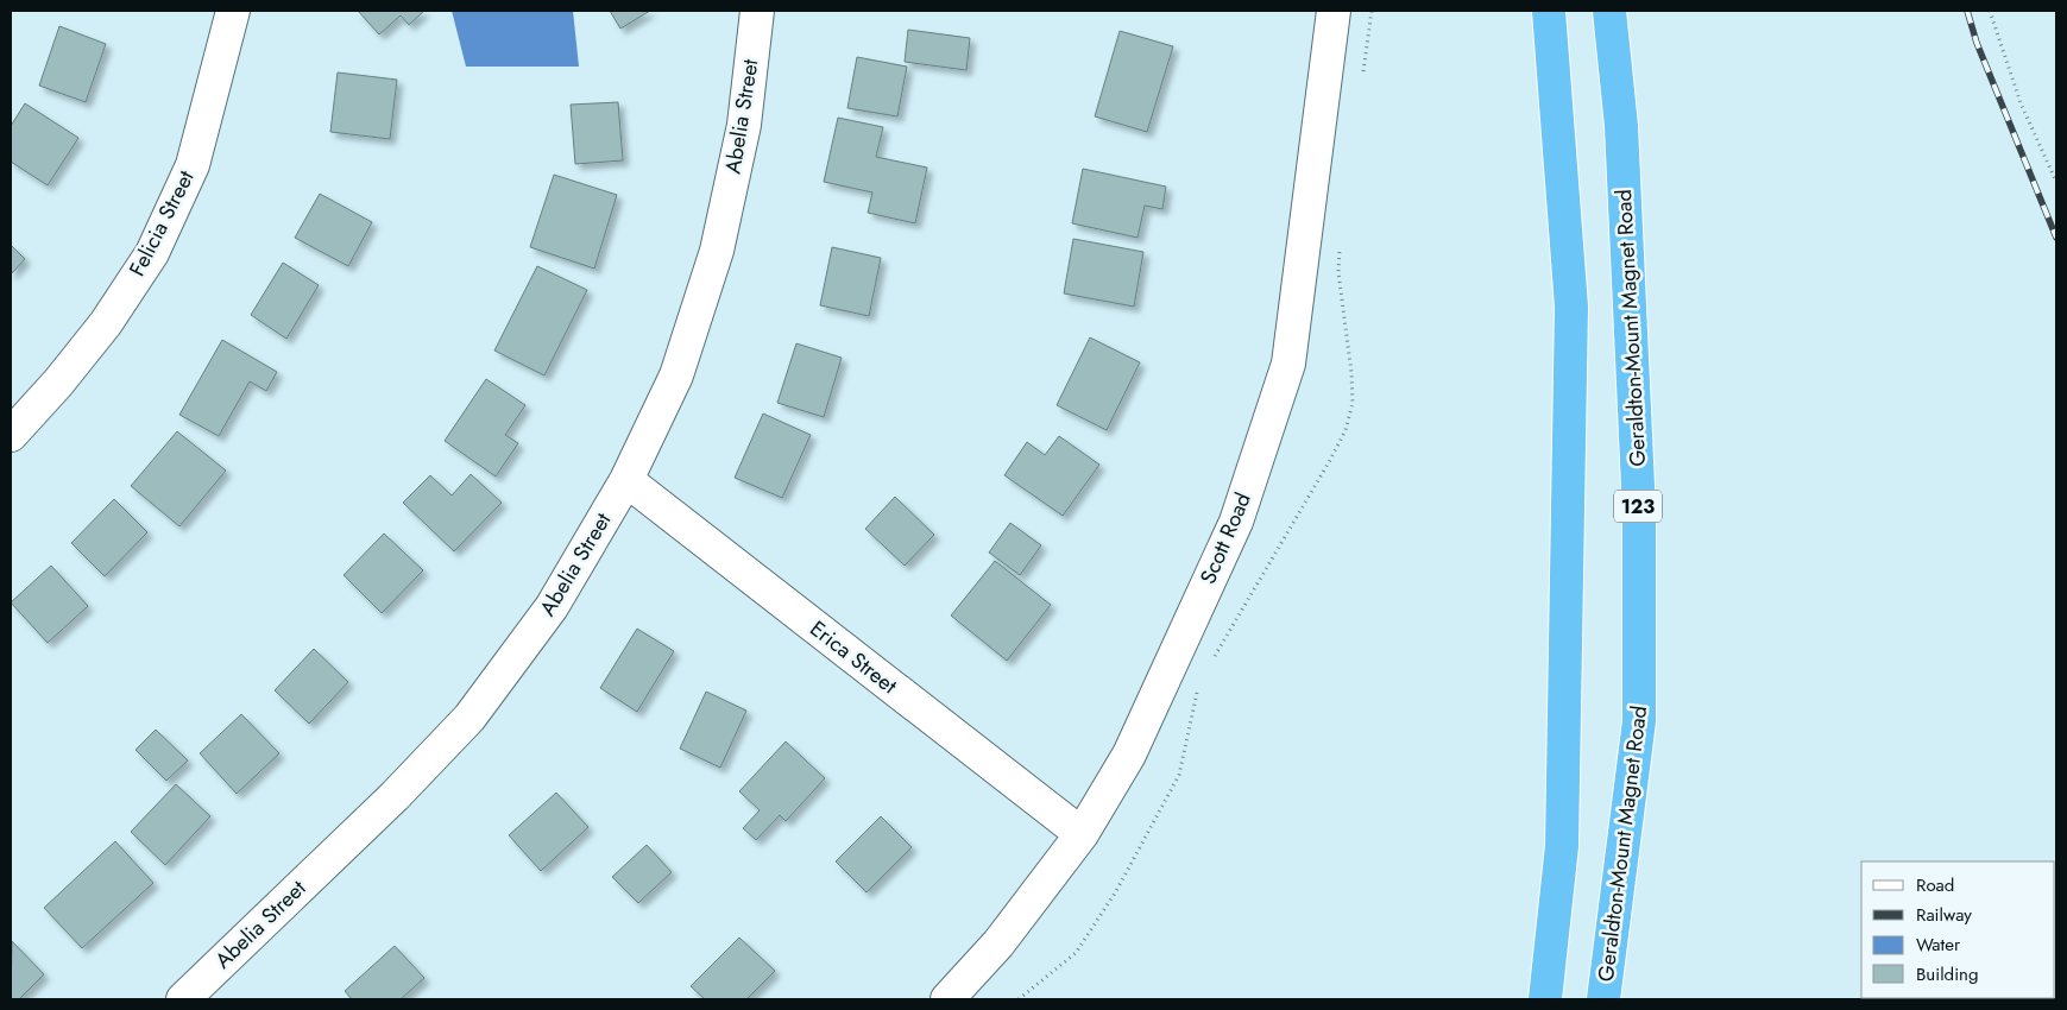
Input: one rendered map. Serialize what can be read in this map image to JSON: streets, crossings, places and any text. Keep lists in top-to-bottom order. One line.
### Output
{"streets":{"highway":["Geraldton-Mount Magnet Road","123"],"street":["Abelia Street","Felicia Street","Scott Road","Erica Street"]},"crossings":[["Abelia Street","Erica Street"],["Scott Road","Erica Street"]],"legend":["Road","Railway","Water","Building"]}
